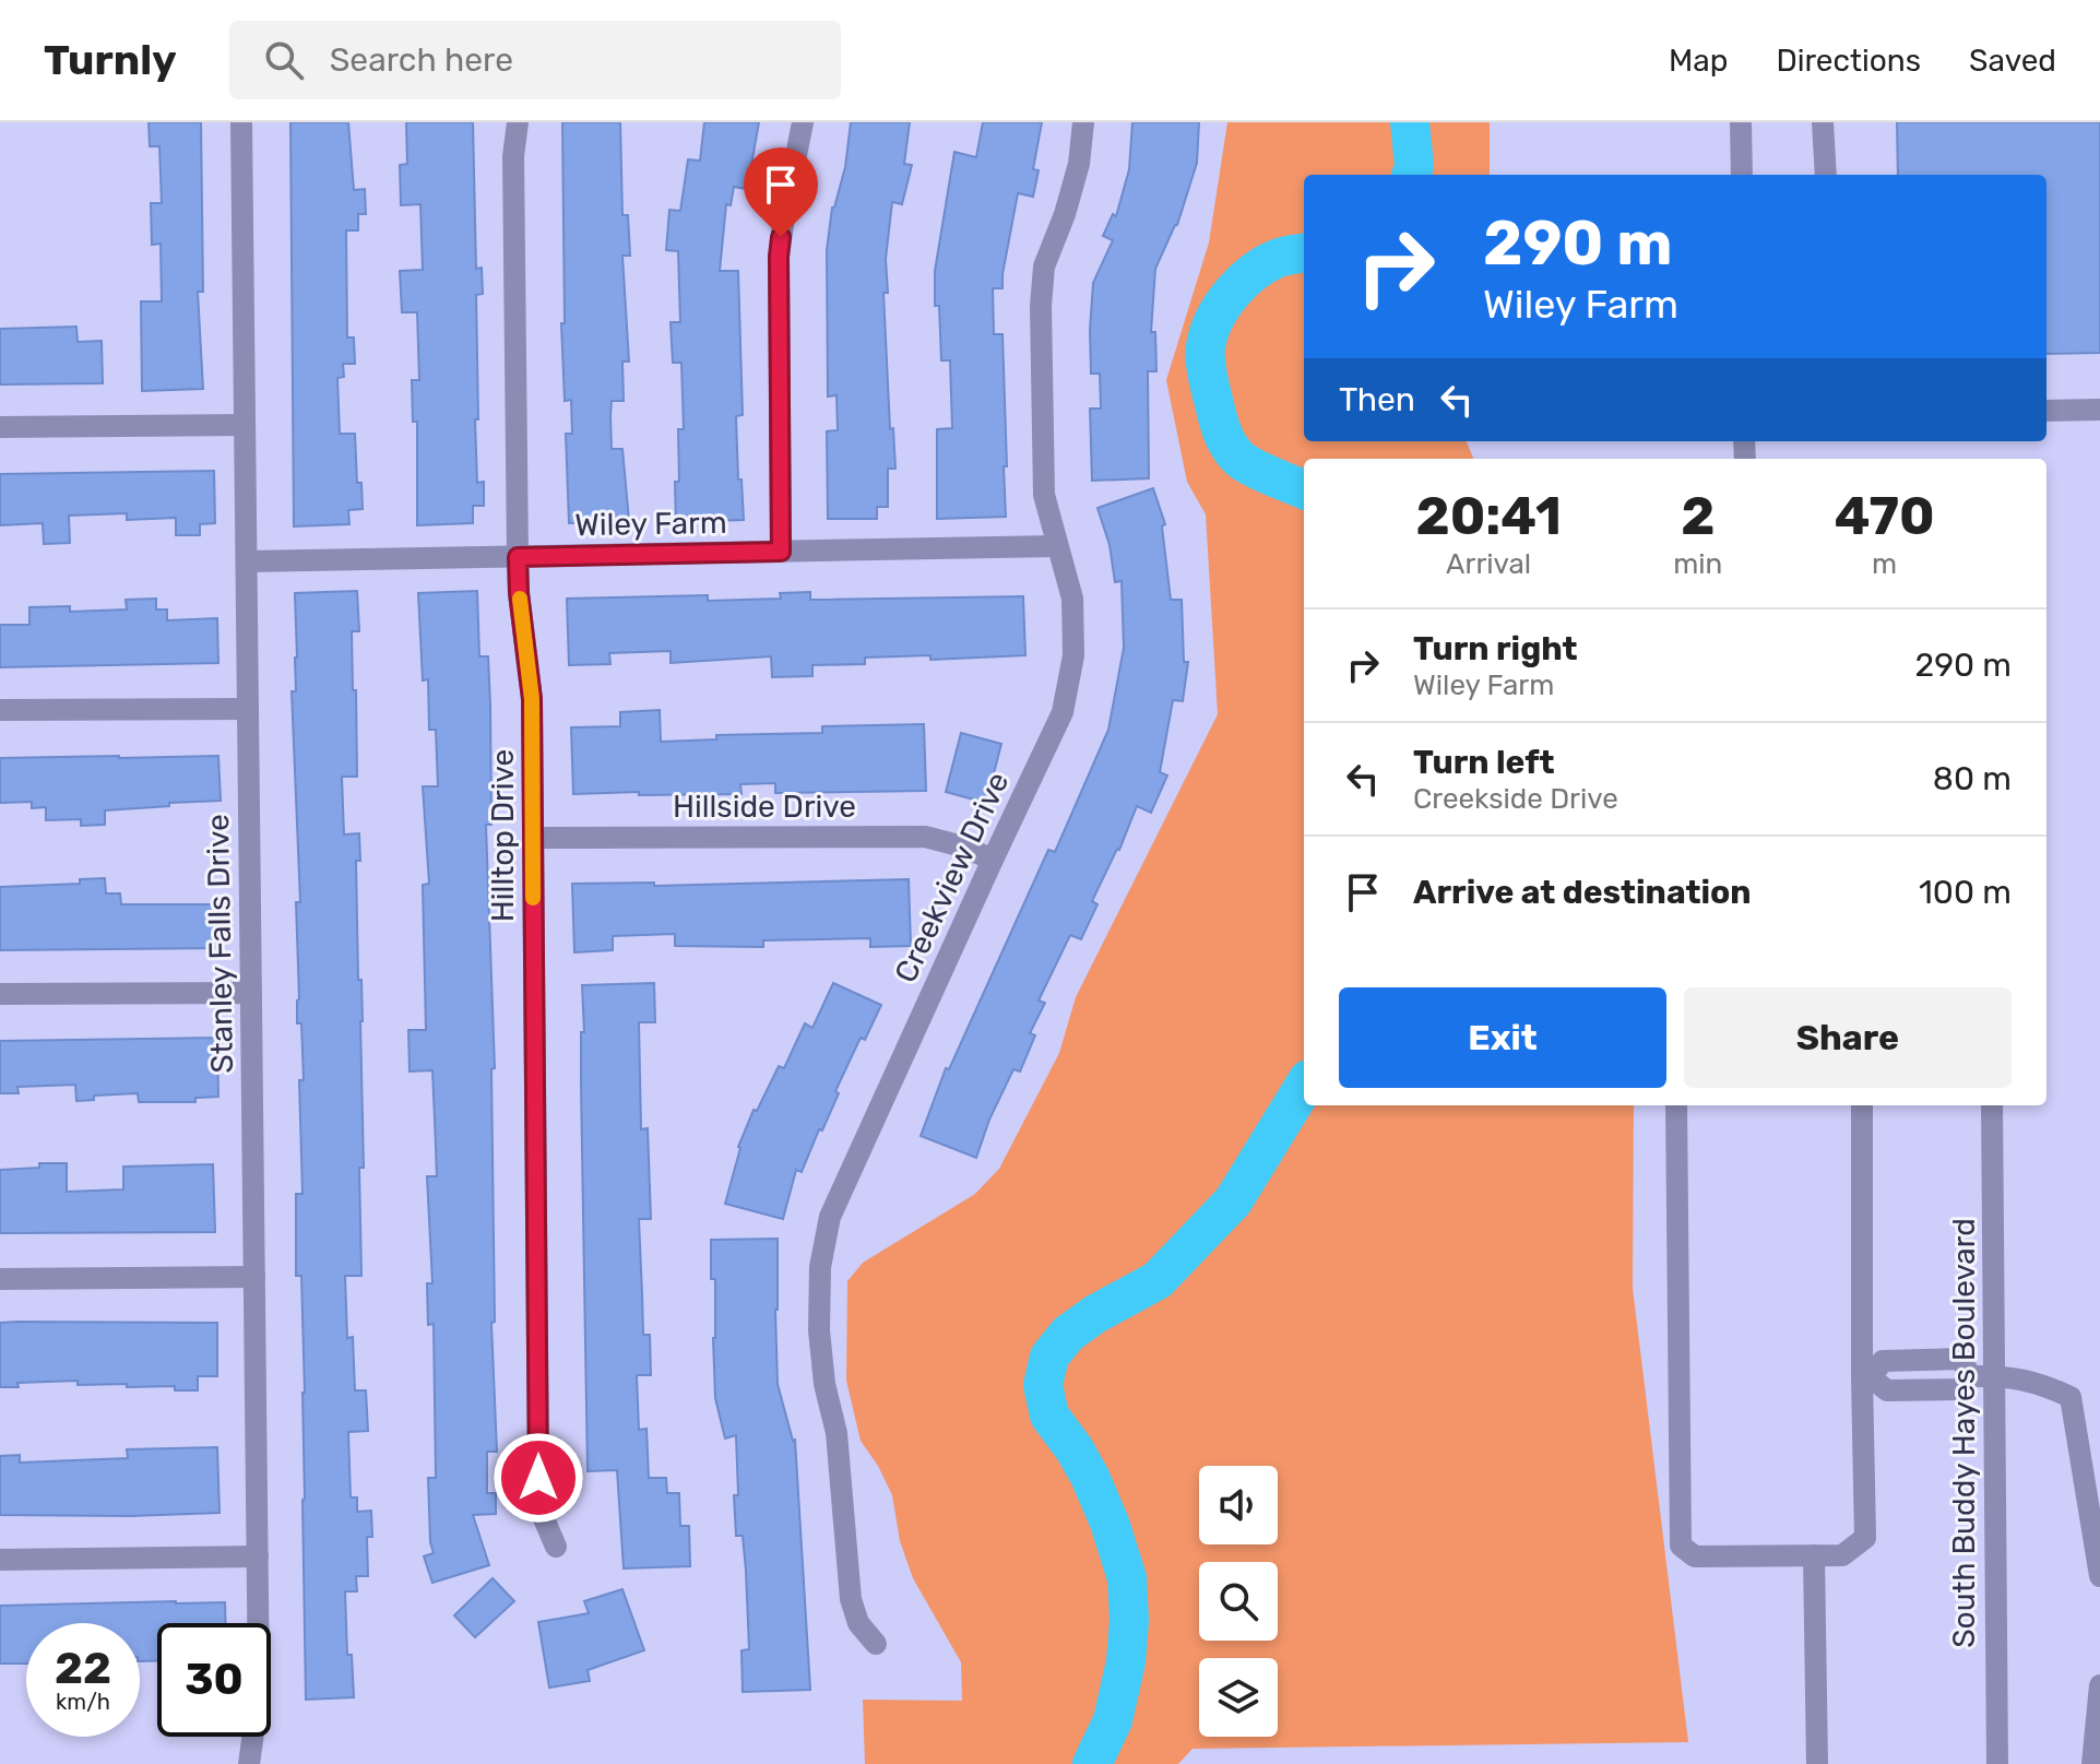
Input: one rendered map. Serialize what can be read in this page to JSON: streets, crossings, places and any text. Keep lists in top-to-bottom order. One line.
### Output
{"streets":{"street":["Wiley Farm","Hillside Drive","Hilltop Drive","Creekview Drive","Stanley Falls Drive","South Buddy Hayes Boulevard"]},"crossings":[["Wiley Farm","Hilltop Drive"],["Wiley Farm","Creekview Drive"],["Wiley Farm","Stanley Falls Drive"],["Hillside Drive","Hilltop Drive"],["Hillside Drive","Creekview Drive"]],"page":{"header":"Turnly","search":"Search here","nav":["Map","Directions","Saved"],"turn":["290 m","Wiley Farm"],"then":"Then","eta":["20:41","Arrival","2","min","470","m"],"list":[{"name":"Turn right","note":"Wiley Farm","value":"290 m"},{"name":"Turn left","note":"Creekside Drive","value":"80 m"},{"name":"Arrive at destination","value":"100 m"}],"buttons":["Exit","Share"],"speed":"22 km/h","limit":"30"}}
